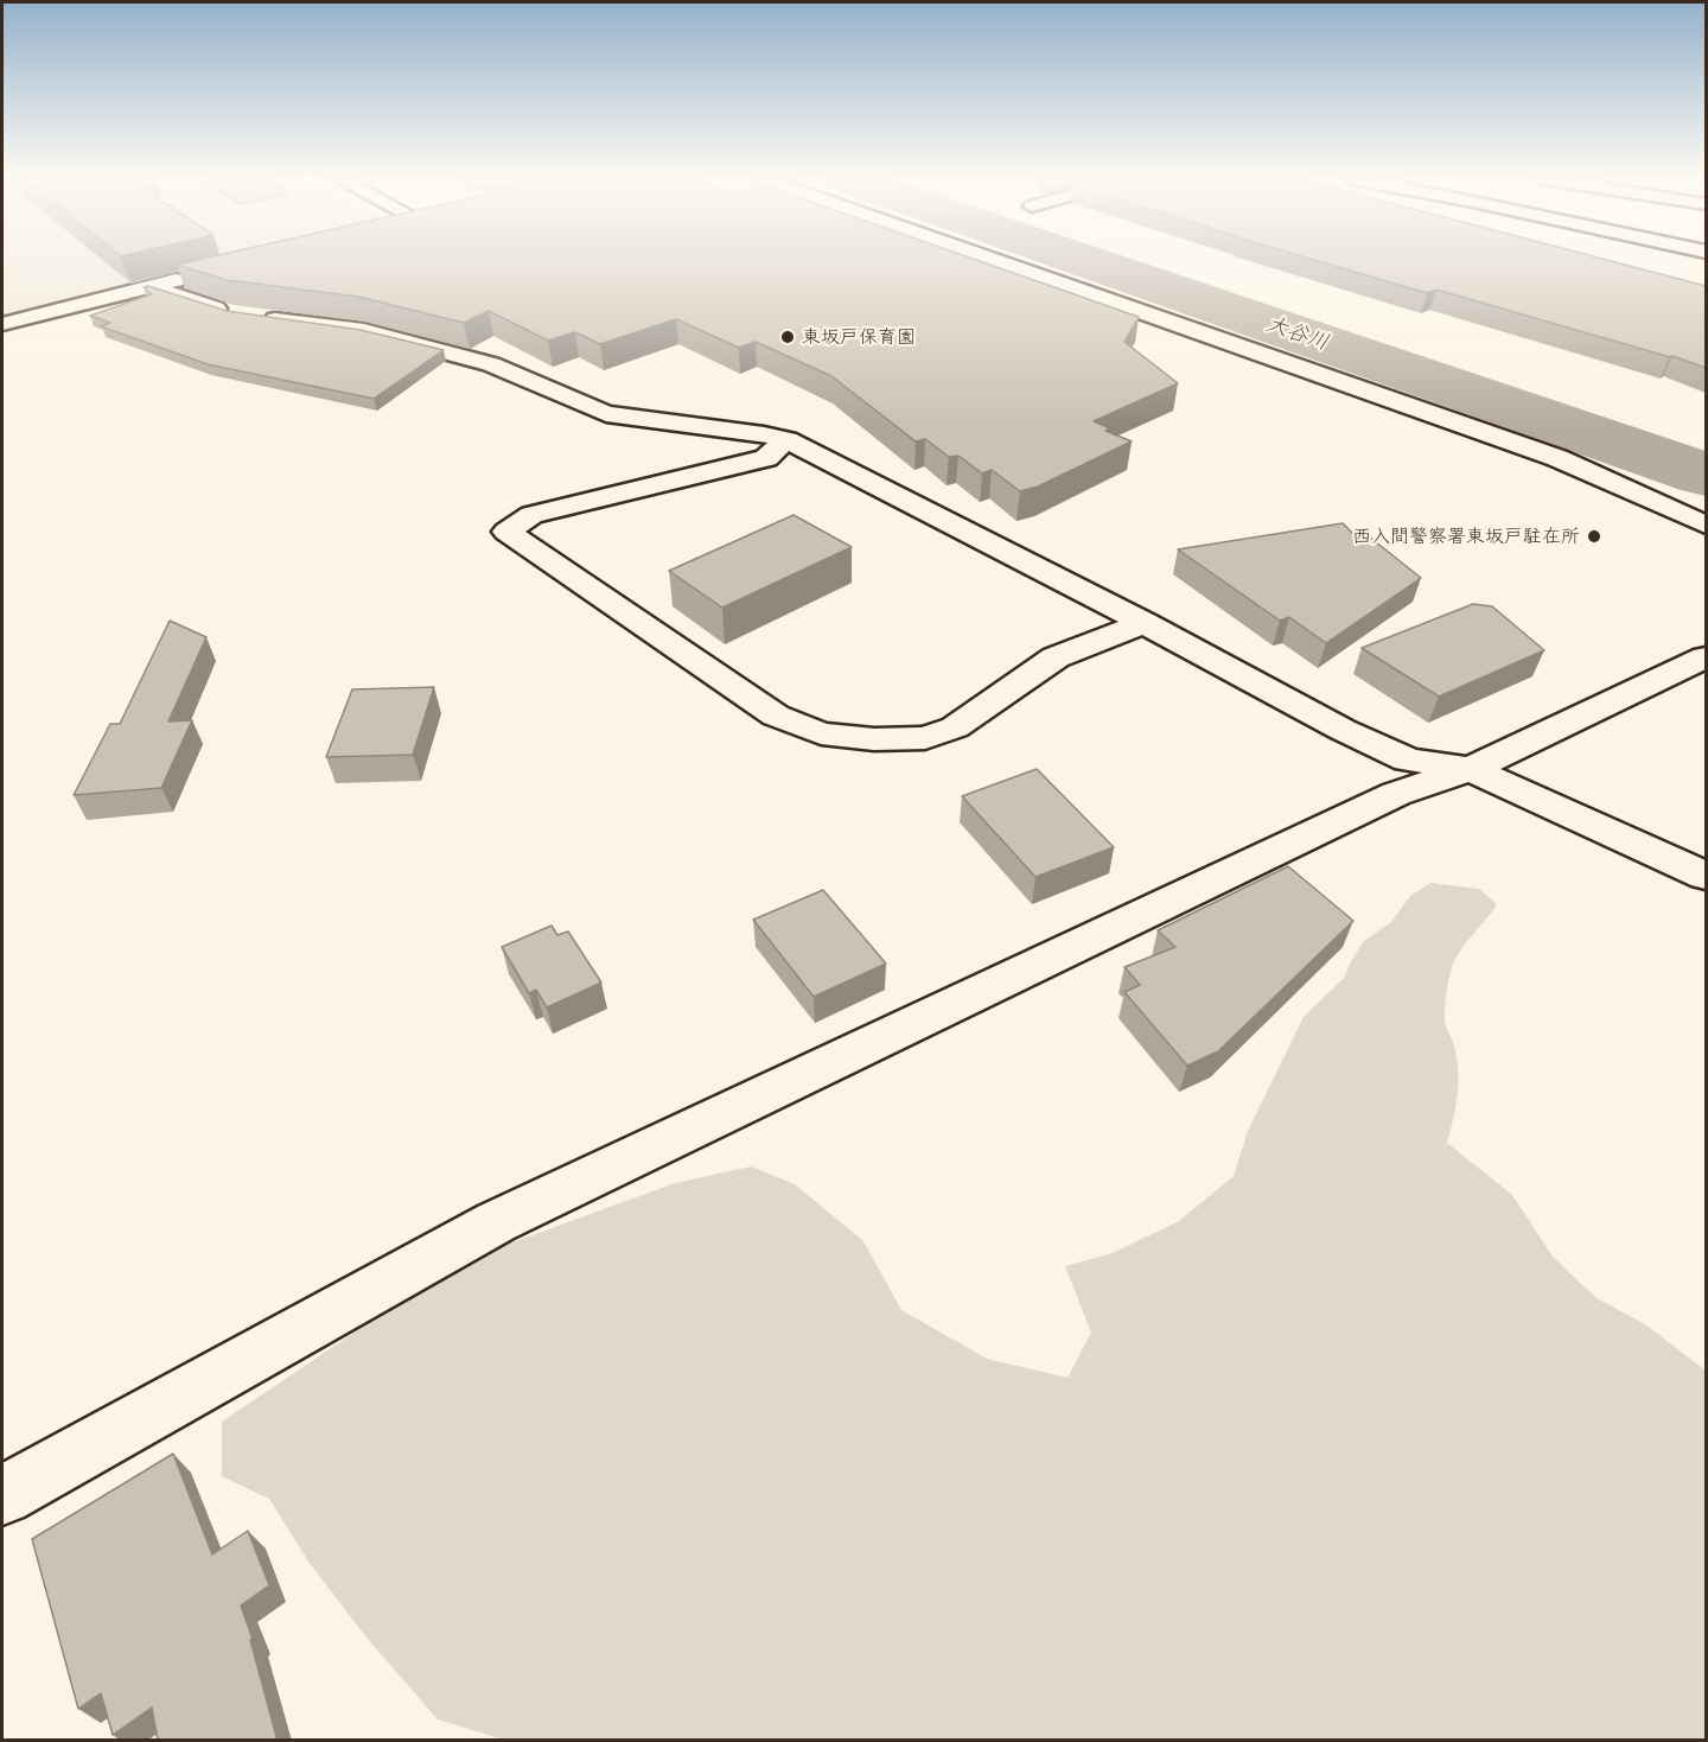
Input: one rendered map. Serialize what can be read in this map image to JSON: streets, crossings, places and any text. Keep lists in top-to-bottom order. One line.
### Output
{"water":["大谷川"],"places":["東坂戸保育園","西入間警察署東坂戸駐在所"]}
